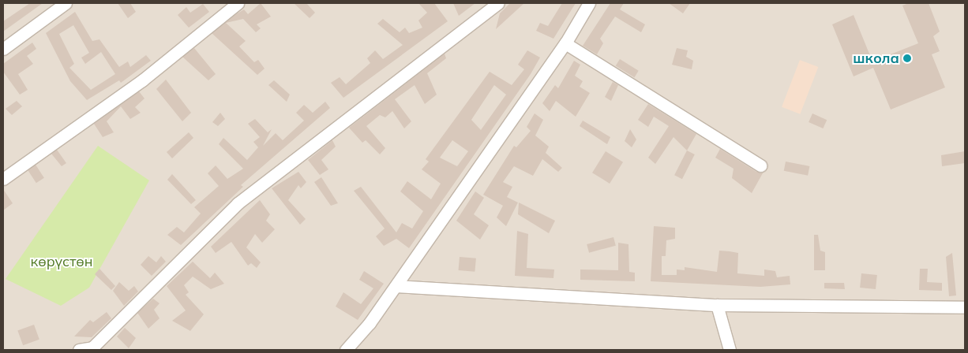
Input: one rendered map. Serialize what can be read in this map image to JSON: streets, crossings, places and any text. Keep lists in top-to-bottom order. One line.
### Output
{"parks":["көрүстөн"],"places":["школа"]}
